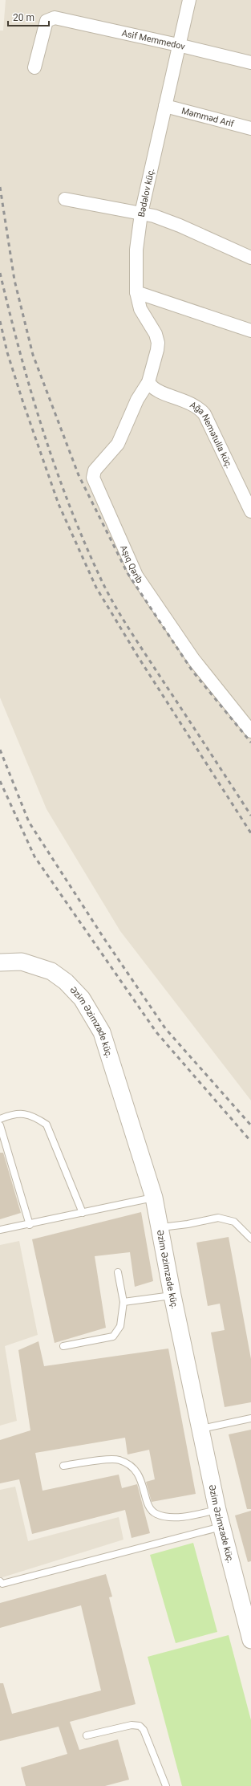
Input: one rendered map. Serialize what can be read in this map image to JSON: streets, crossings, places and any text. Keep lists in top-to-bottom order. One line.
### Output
{"streets":{"street":["Asif Memmedov","Məmməd Arif","Bədəlov küç.","Ağa Nemətulla küç.","Aşıq Qərib","Əzim Əzimzade küç."]},"crossings":[["Asif Memmedov","Bədəlov küç."],["Məmməd Arif","Bədəlov küç."],["Bədəlov küç.","Ağa Nemətulla küç."],["Bədəlov küç.","Aşıq Qərib"],["Ağa Nemətulla küç.","Aşıq Qərib"]],"scale_bar":"20 m"}
